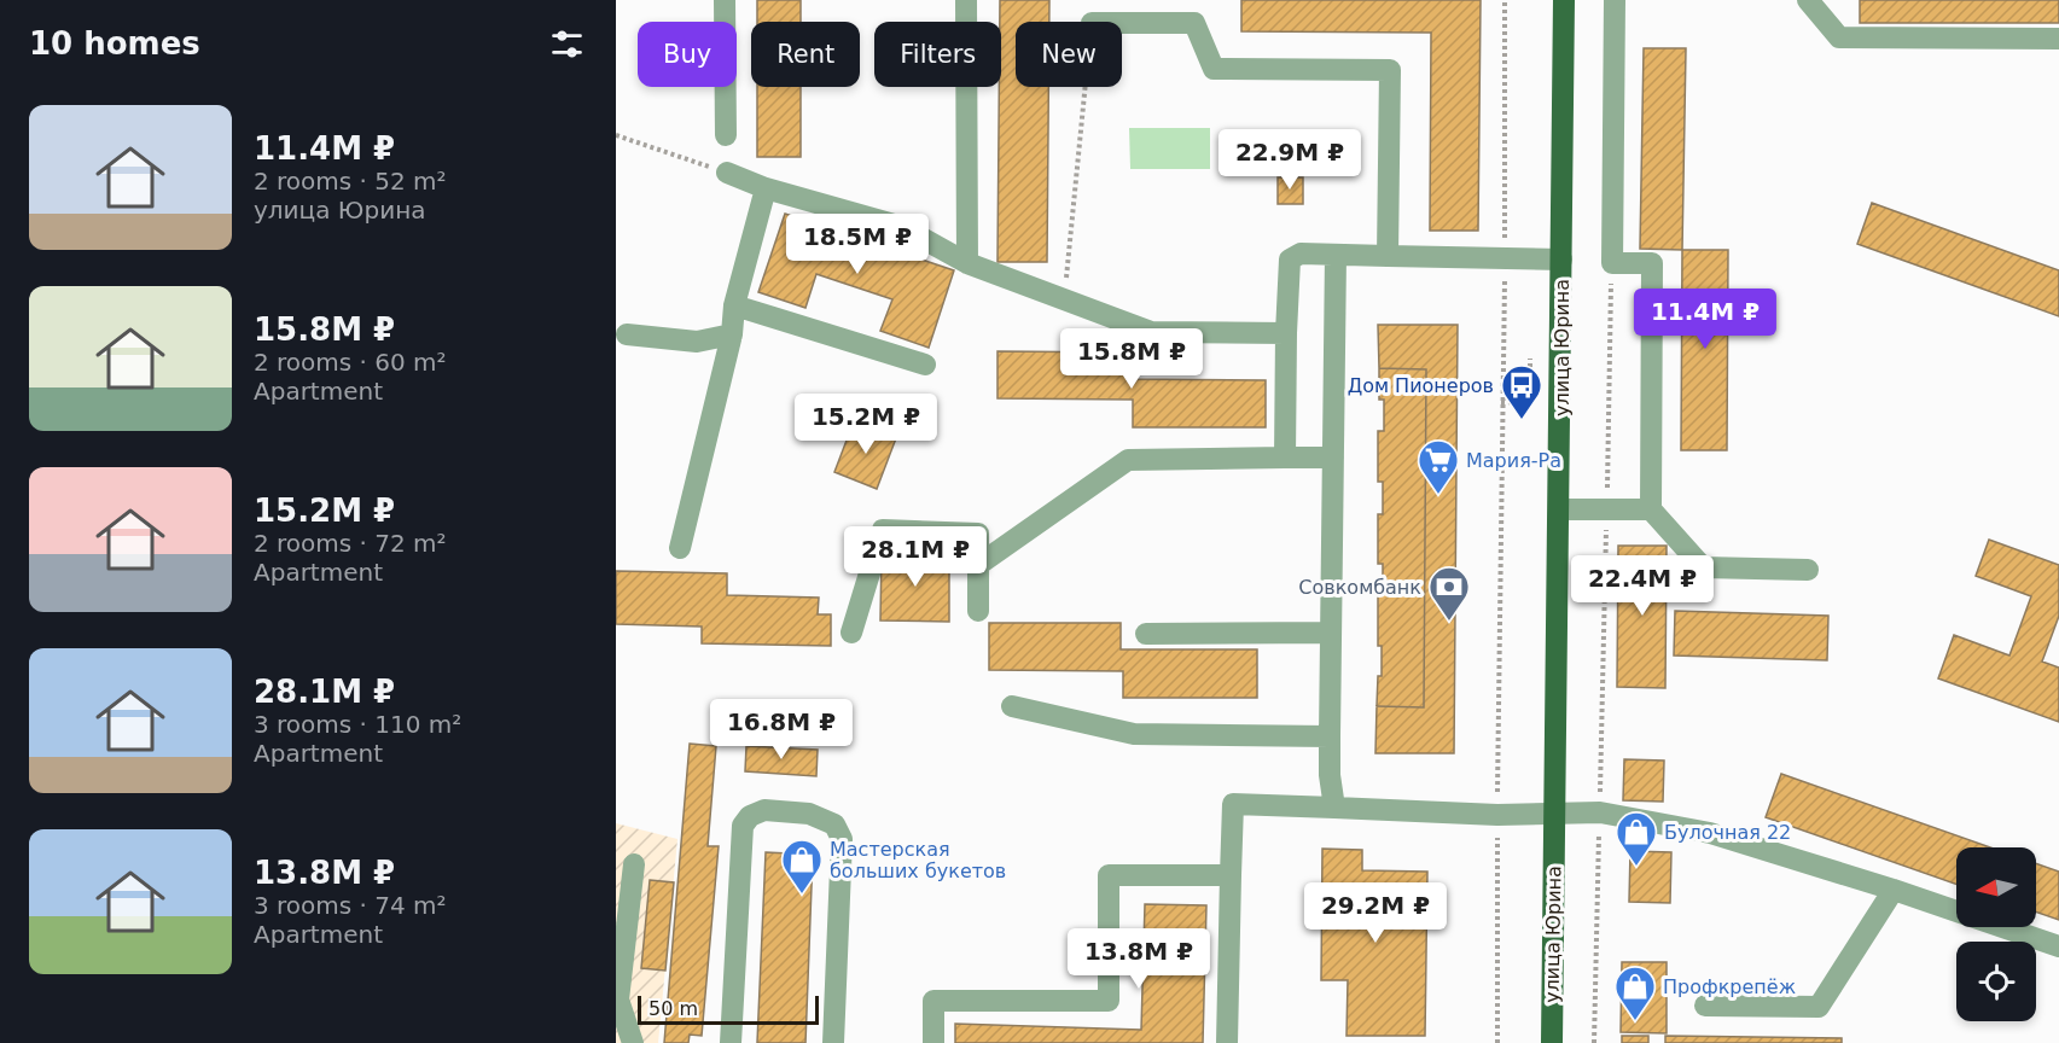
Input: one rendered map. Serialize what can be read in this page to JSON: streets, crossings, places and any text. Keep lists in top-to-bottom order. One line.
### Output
{"streets":{"main road":["улица Юрина"]},"places":{"bus stop":["Дом Пионеров"],"supermarket":["Мария-Ра"],"bank":["Совкомбанк"],"shop":["Булочная 22","Мастерская больших букетов","Профкрепёж"]},"scale_bar":"50 m","north":"left","page":{"heading":"10 homes","chip":["Buy","Rent","Filters","New"],"list":[{"name":"11.4M ₽","note":"2 rooms · 52 m² · улица Юрина"},{"name":"15.8M ₽","note":"2 rooms · 60 m² · Apartment"},{"name":"15.2M ₽","note":"2 rooms · 72 m² · Apartment"},{"name":"28.1M ₽","note":"3 rooms · 110 m² · Apartment"},{"name":"13.8M ₽","note":"3 rooms · 74 m² · Apartment"}],"price":["22.9M ₽","18.5M ₽","11.4M ₽","15.8M ₽","15.2M ₽","28.1M ₽","22.4M ₽","16.8M ₽","29.2M ₽","13.8M ₽"],"scale":"50 m"}}
